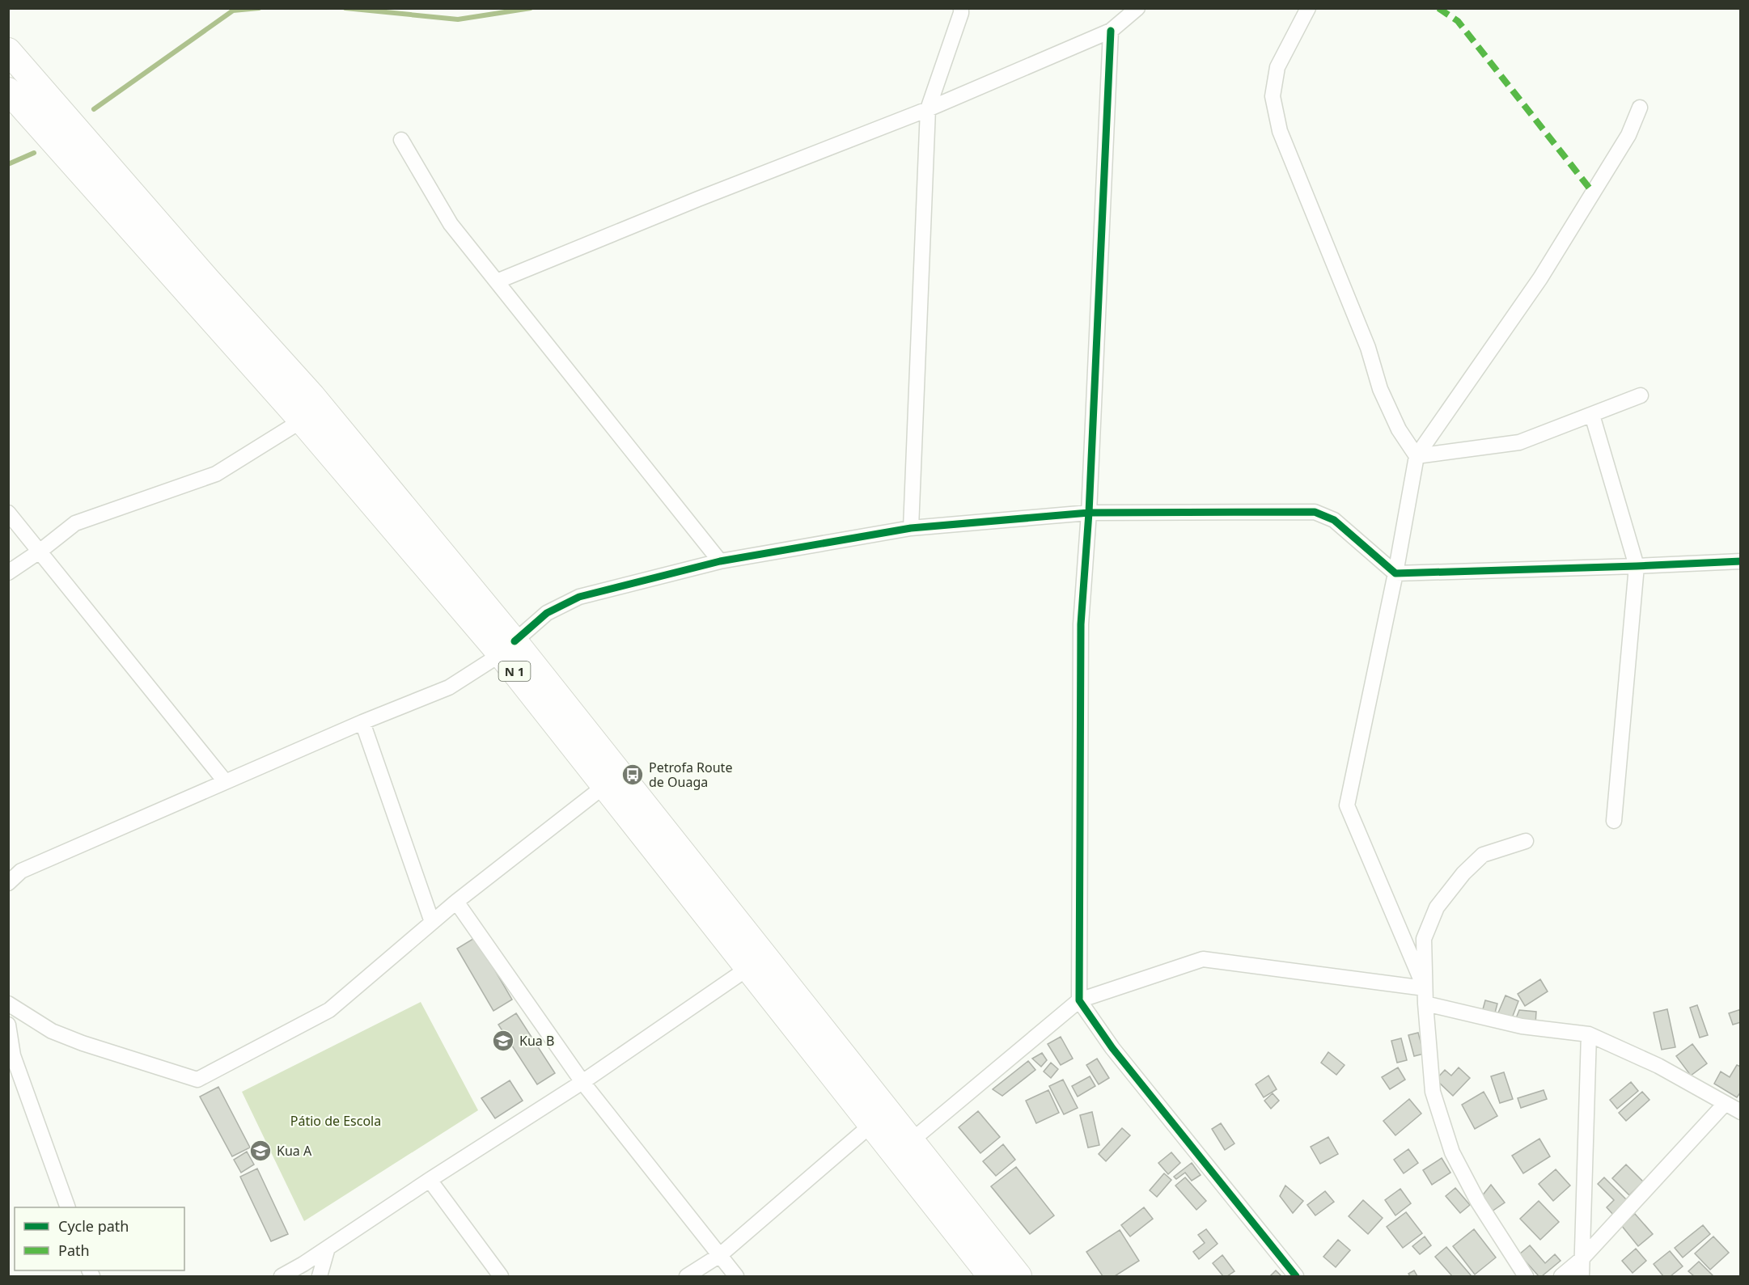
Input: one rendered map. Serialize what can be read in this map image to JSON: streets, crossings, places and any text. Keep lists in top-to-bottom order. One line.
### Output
{"streets":{"highway":["N 1"]},"parks":["Pátio de Escola"],"places":{"bus stop":["Petrofa Route de Ouaga"],"school or university":["Kua B","Kua A"]},"legend":["Cycle path","Path"]}
